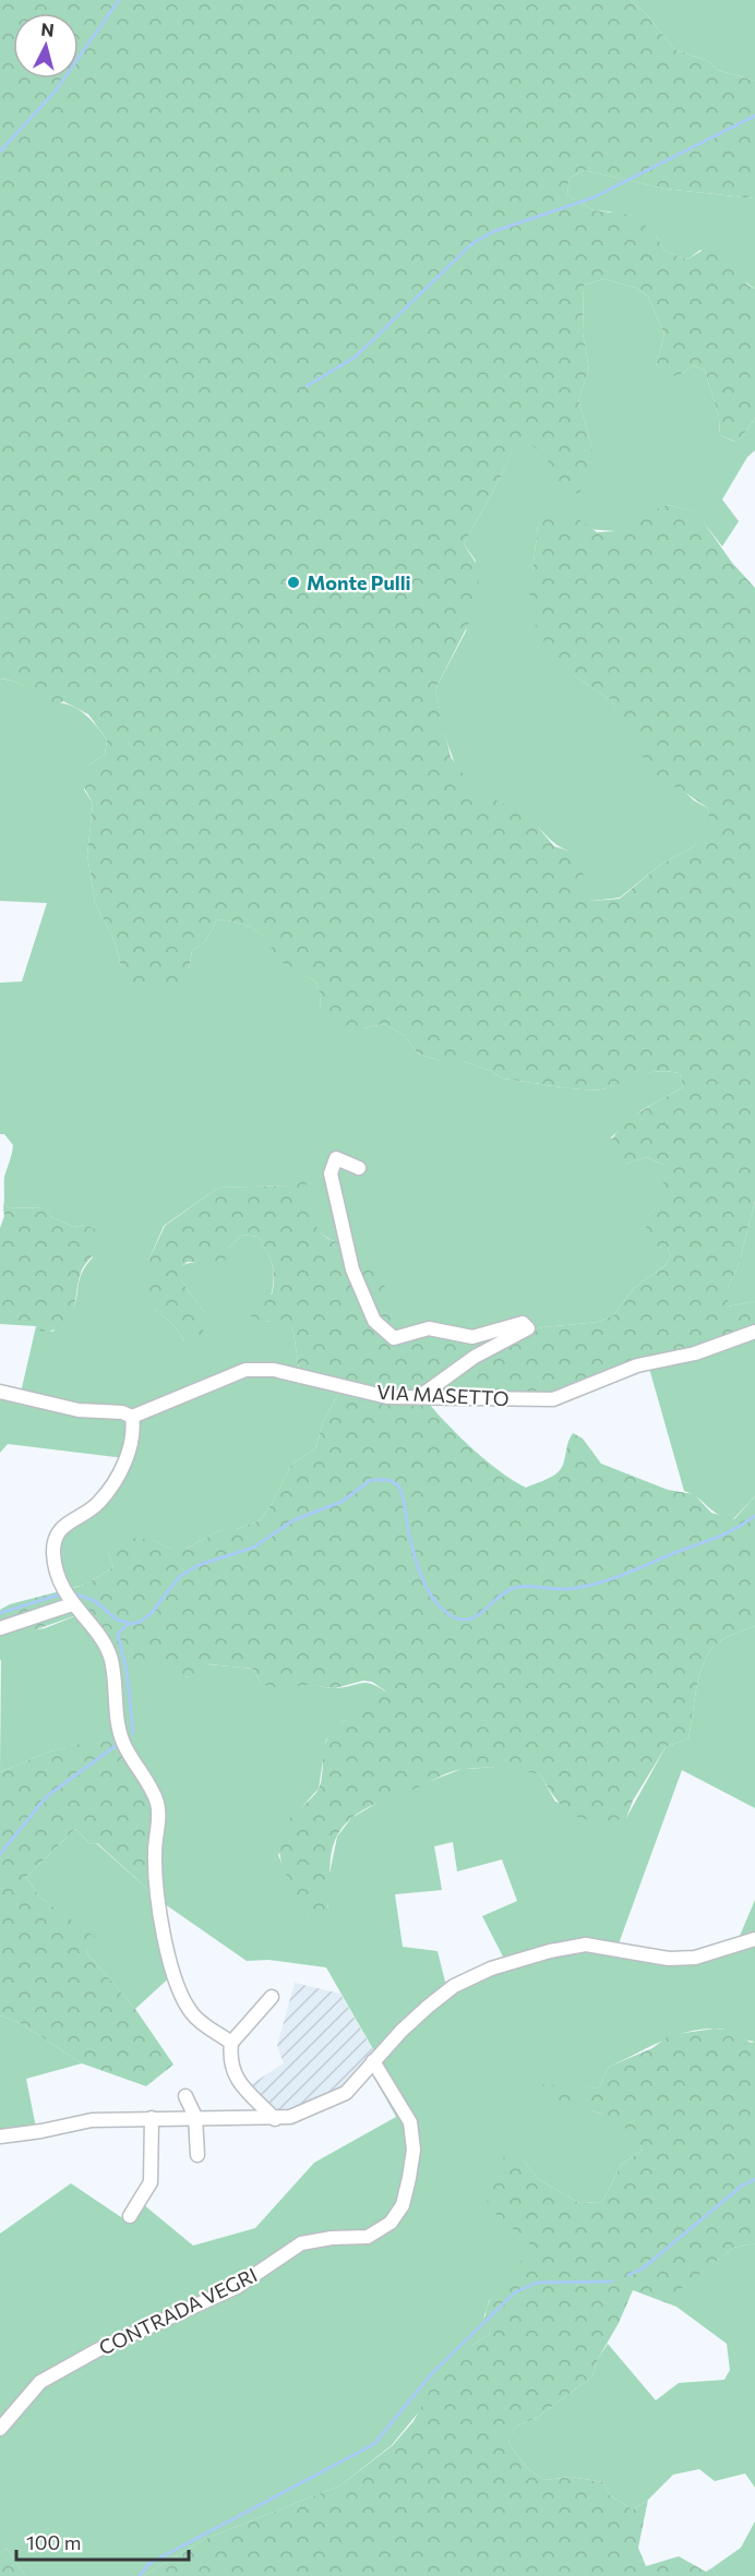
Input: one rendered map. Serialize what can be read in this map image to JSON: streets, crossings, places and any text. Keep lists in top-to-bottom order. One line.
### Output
{"streets":{"street":["VIA MASETTO","CONTRADA VEGRI"]},"places":["Monte Pulli"],"scale_bar":"100 m","north":"top"}
